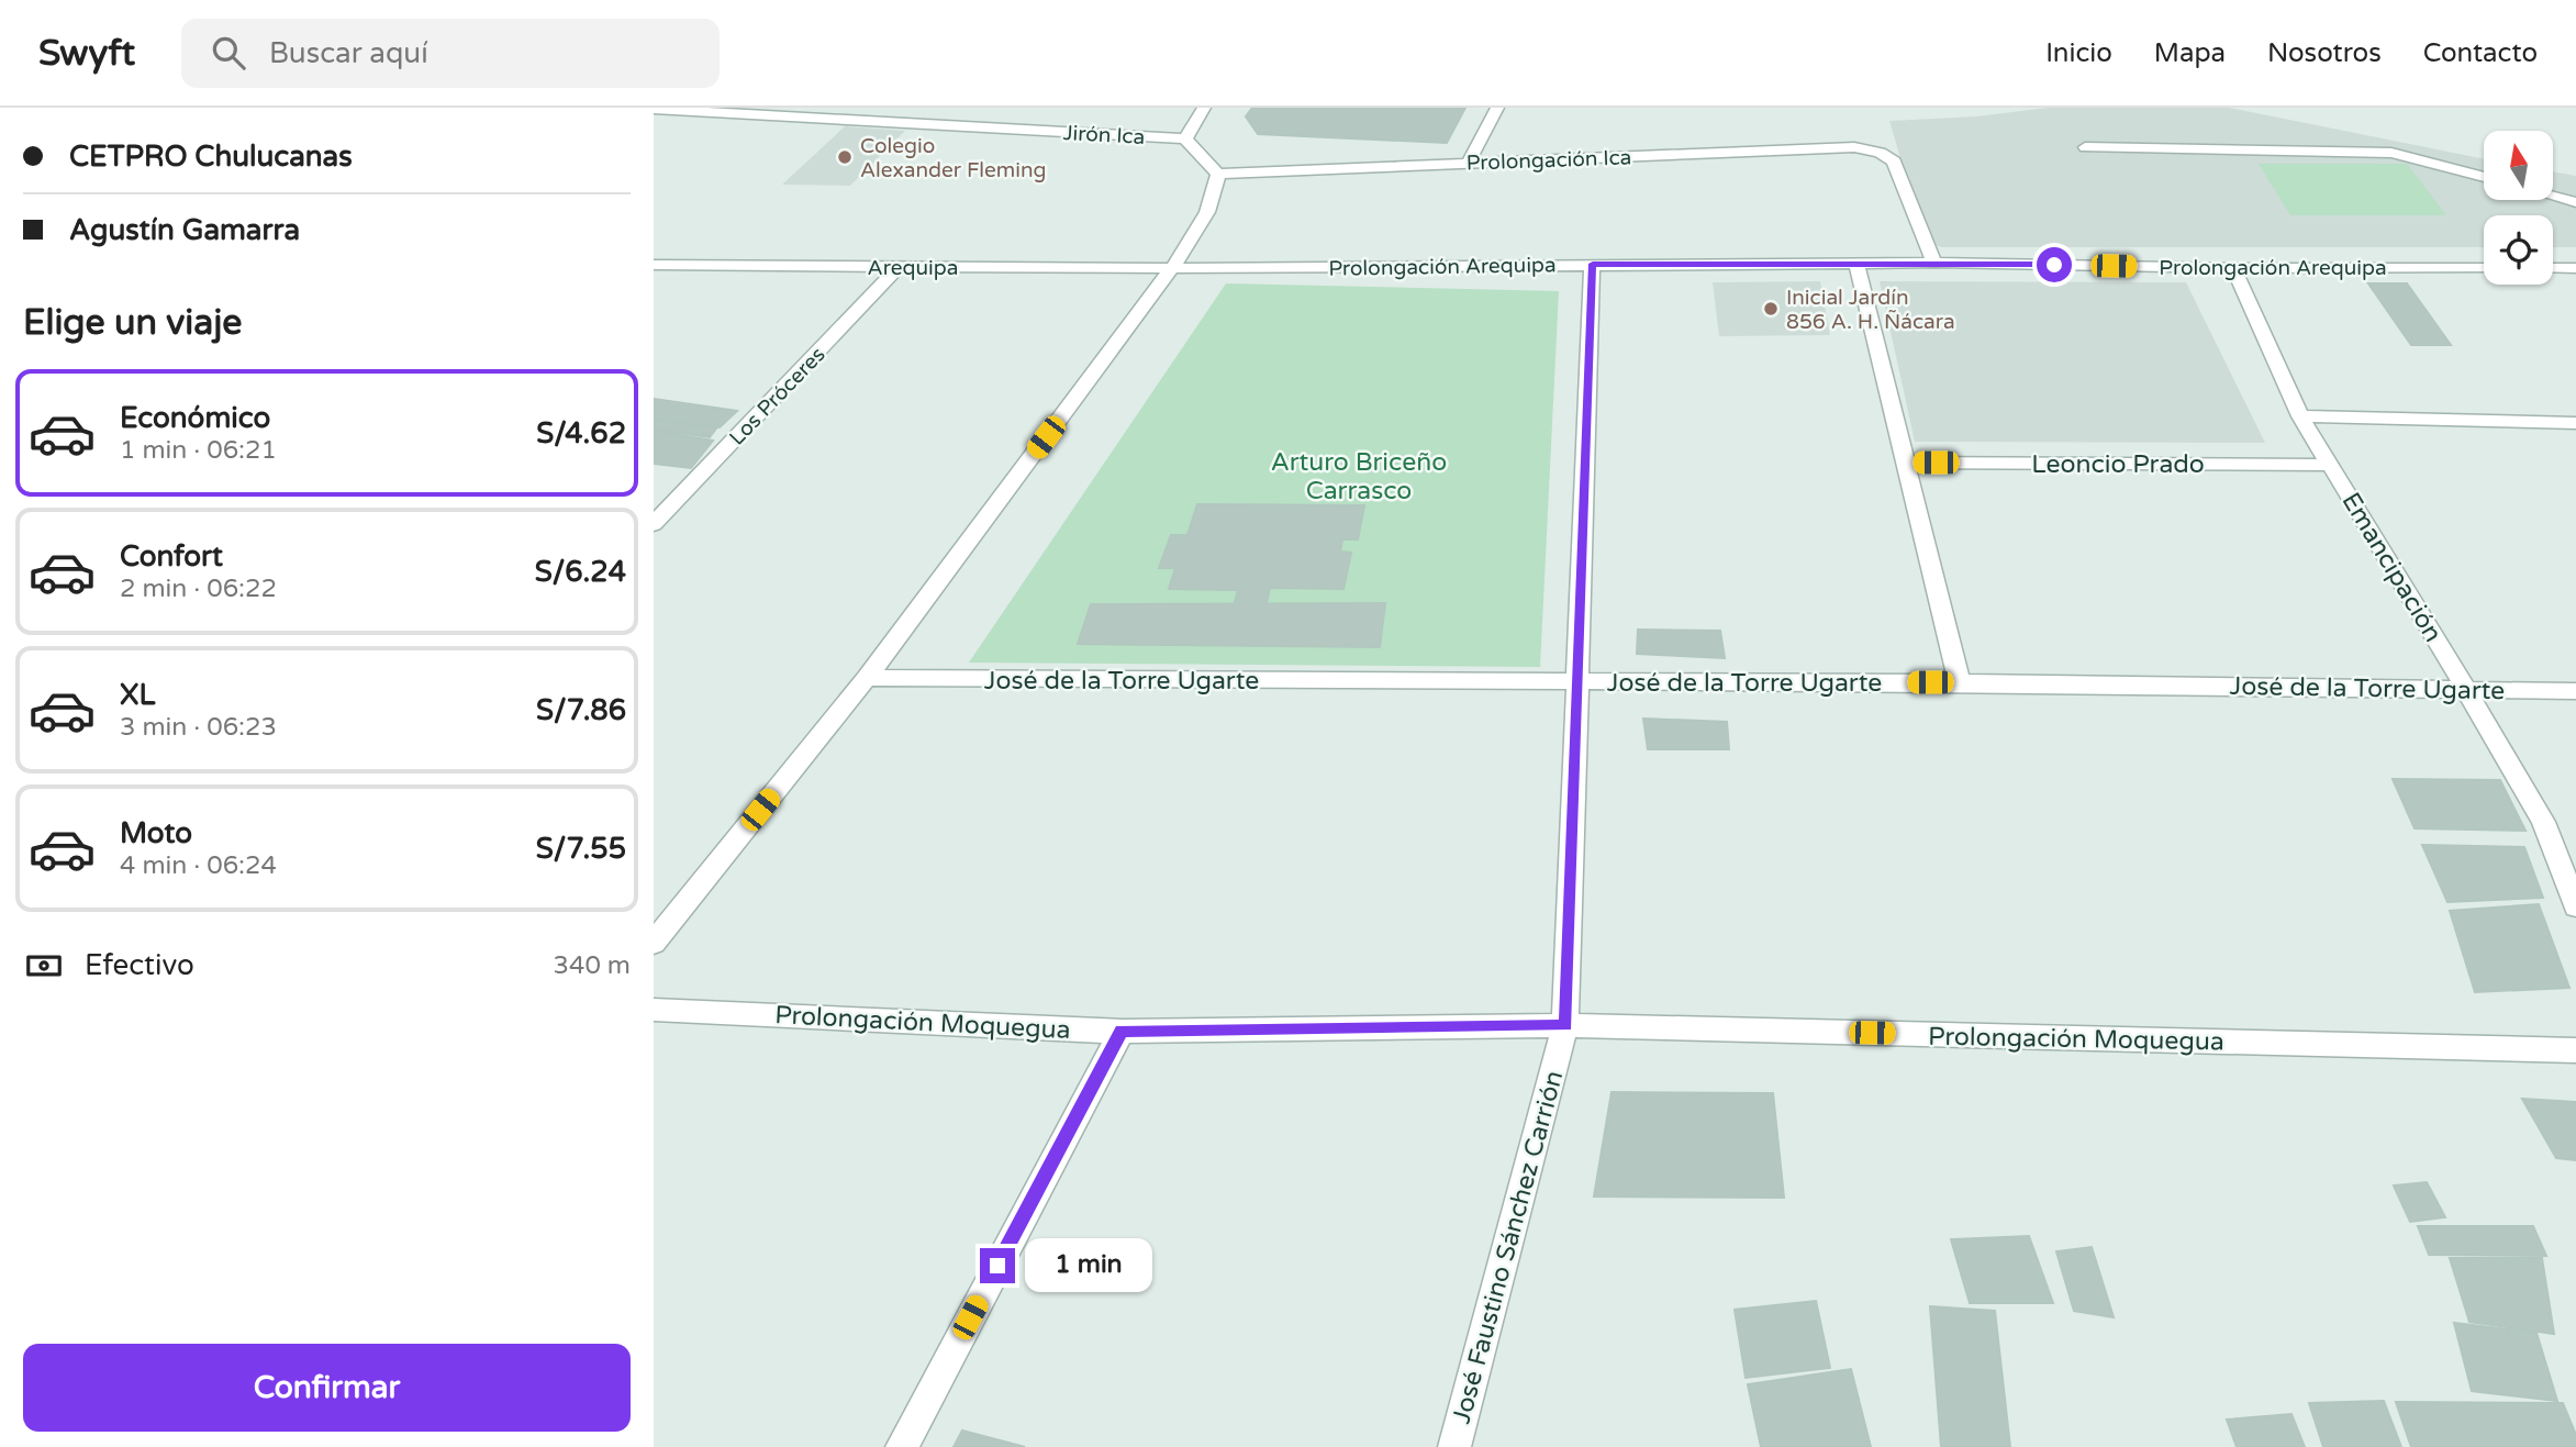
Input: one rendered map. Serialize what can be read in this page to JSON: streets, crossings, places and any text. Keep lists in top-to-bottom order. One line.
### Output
{"streets":{"street":["Jirón Ica","Prolongación Ica","Prolongación Arequipa","Arequipa","Los Próceres","Leoncio Prado","Emancipación","José de la Torre Ugarte","Prolongación Moquegua","José Faustino Sánchez Carrión"]},"crossings":[["Prolongación Ica","Prolongación Arequipa"],["Prolongación Arequipa","Arequipa"],["Prolongación Arequipa","Emancipación"],["Prolongación Arequipa","José Faustino Sánchez Carrión"],["Arequipa","Los Próceres"],["Leoncio Prado","Emancipación"],["Emancipación","José de la Torre Ugarte"],["José de la Torre Ugarte","José Faustino Sánchez Carrión"],["Prolongación Moquegua","José Faustino Sánchez Carrión"]],"parks":["Arturo Briceño Carrasco"],"places":["Colegio Alexander Fleming","Inicial Jardín 856 A. H. Ñácara"],"north":"top","page":{"header":"Swyft","search":"Buscar aquí","nav":["Inicio","Mapa","Nosotros","Contacto"],"banner":["CETPRO Chulucanas","Agustín Gamarra"],"heading":"Elige un viaje","list":[{"name":"Económico","note":"1 min · 06:21","value":"S/4.62"},{"name":"Confort","note":"2 min · 06:22","value":"S/6.24"},{"name":"XL","note":"3 min · 06:23","value":"S/7.86"},{"name":"Moto","note":"4 min · 06:24","value":"S/7.55"}],"pay":["Efectivo","340 m"],"bubble":"1 min","buttons":"Confirmar"}}
